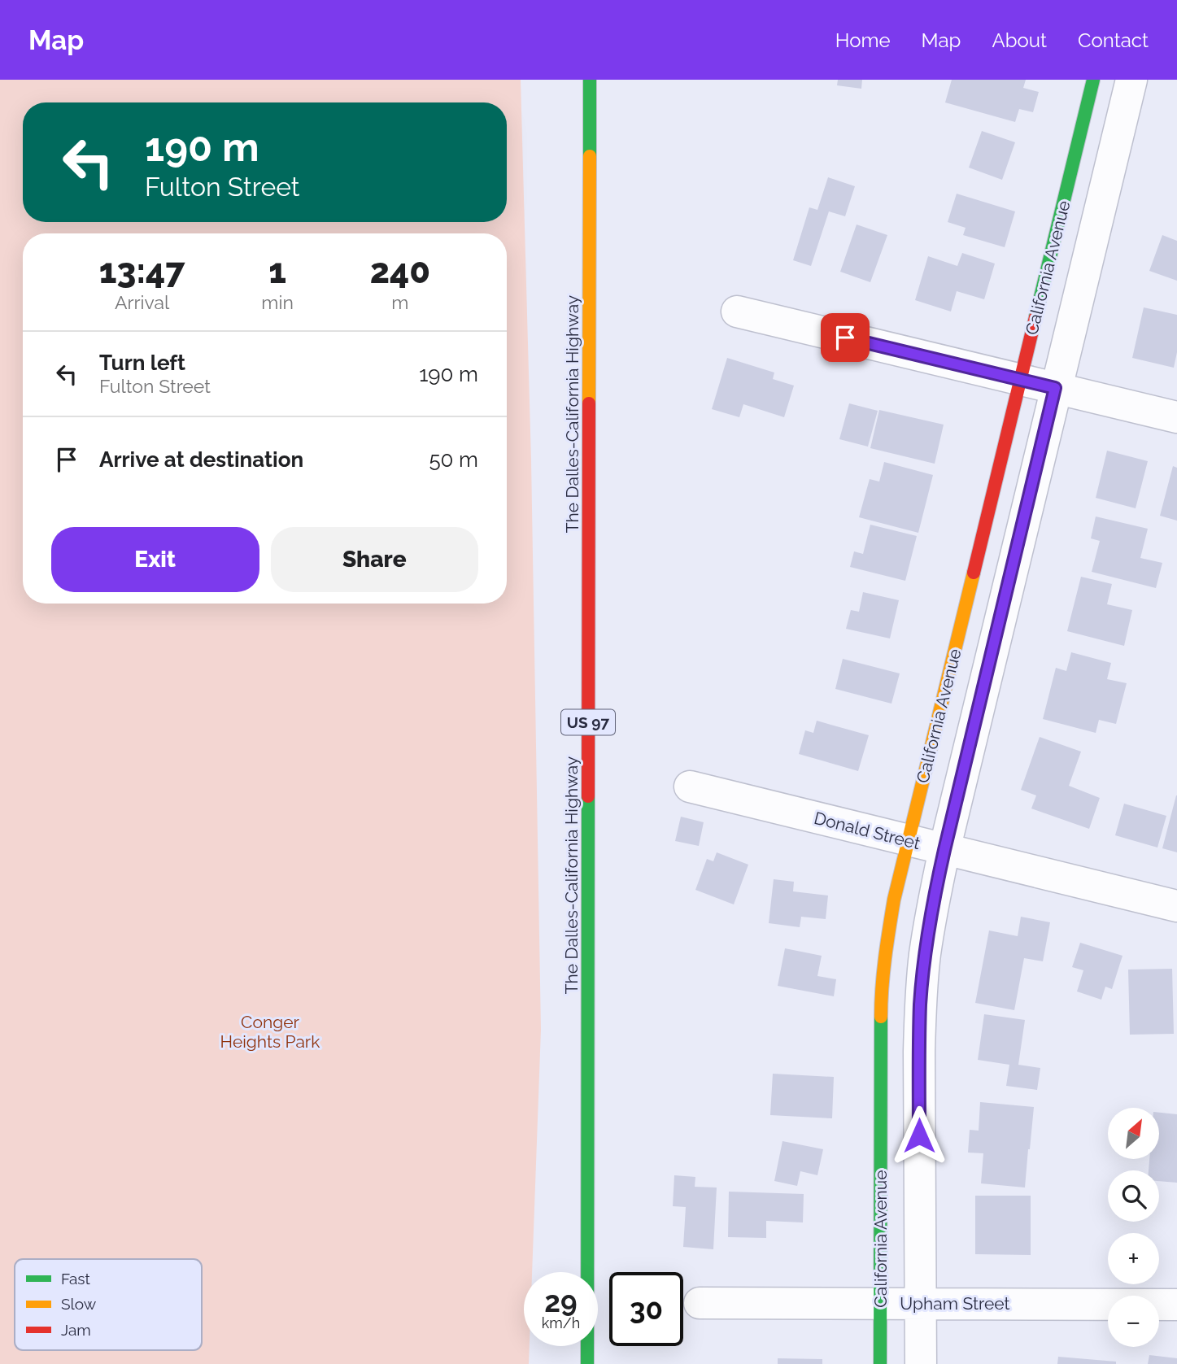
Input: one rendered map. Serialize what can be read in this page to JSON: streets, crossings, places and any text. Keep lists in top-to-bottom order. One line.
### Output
{"streets":{"main road":["California Avenue","The Dalles-California Highway","US 97"],"street":["Donald Street","Upham Street"]},"crossings":[["California Avenue","Donald Street"],["California Avenue","Upham Street"]],"parks":["Conger Heights Park"],"legend":["Fast","Slow","Jam"],"north":"top right","page":{"header":"Map","nav":["Home","Map","About","Contact"],"turn":["190 m","Fulton Street"],"eta":["13:47","Arrival","1","min","240","m"],"list":[{"name":"Turn left","note":"Fulton Street","value":"190 m"},{"name":"Arrive at destination","value":"50 m"}],"buttons":["Exit","Share"],"map_buttons":["+","−"],"speed":"29 km/h","limit":"30"}}
